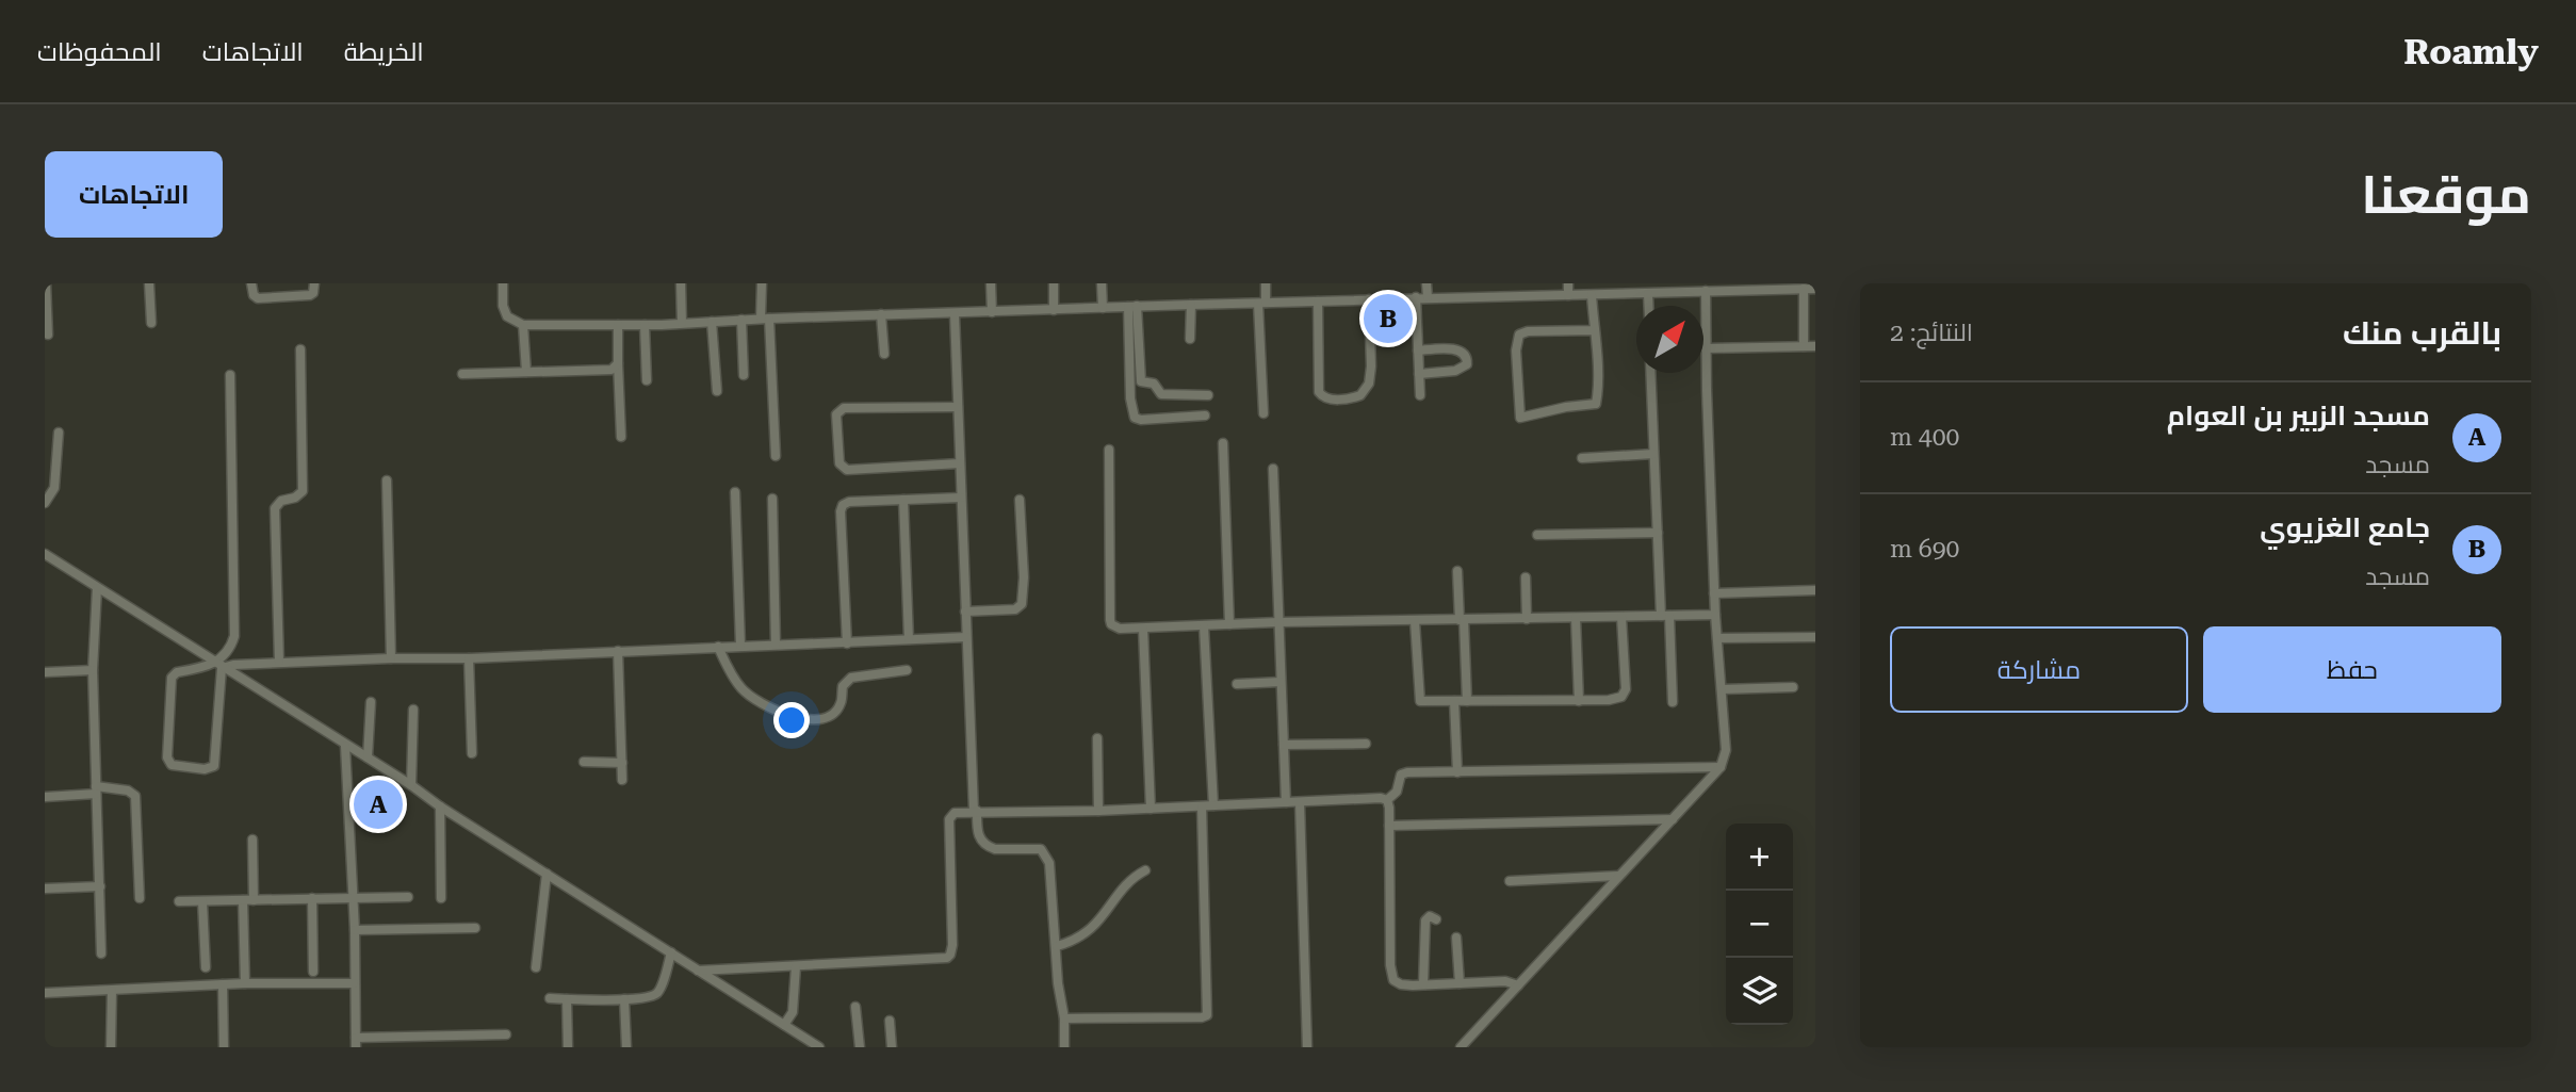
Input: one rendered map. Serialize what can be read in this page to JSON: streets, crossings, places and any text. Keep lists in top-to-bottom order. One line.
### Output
{"north":"top right","page":{"header":"Roamly","nav":["الخريطة","الاتجاهات","المحفوظات"],"title":"موقعنا","buttons":["الاتجاهات",["حفظ","مشاركة"]],"heading":["بالقرب منك","النتائج: 2"],"pins":["B","A"],"list":[{"mark":"A","name":"مسجد الزبير بن العوام","note":"مسجد","value":"400 m"},{"mark":"B","name":"جامع الغزيوي","note":"مسجد","value":"690 m"}],"map_buttons":["+","−"]}}
